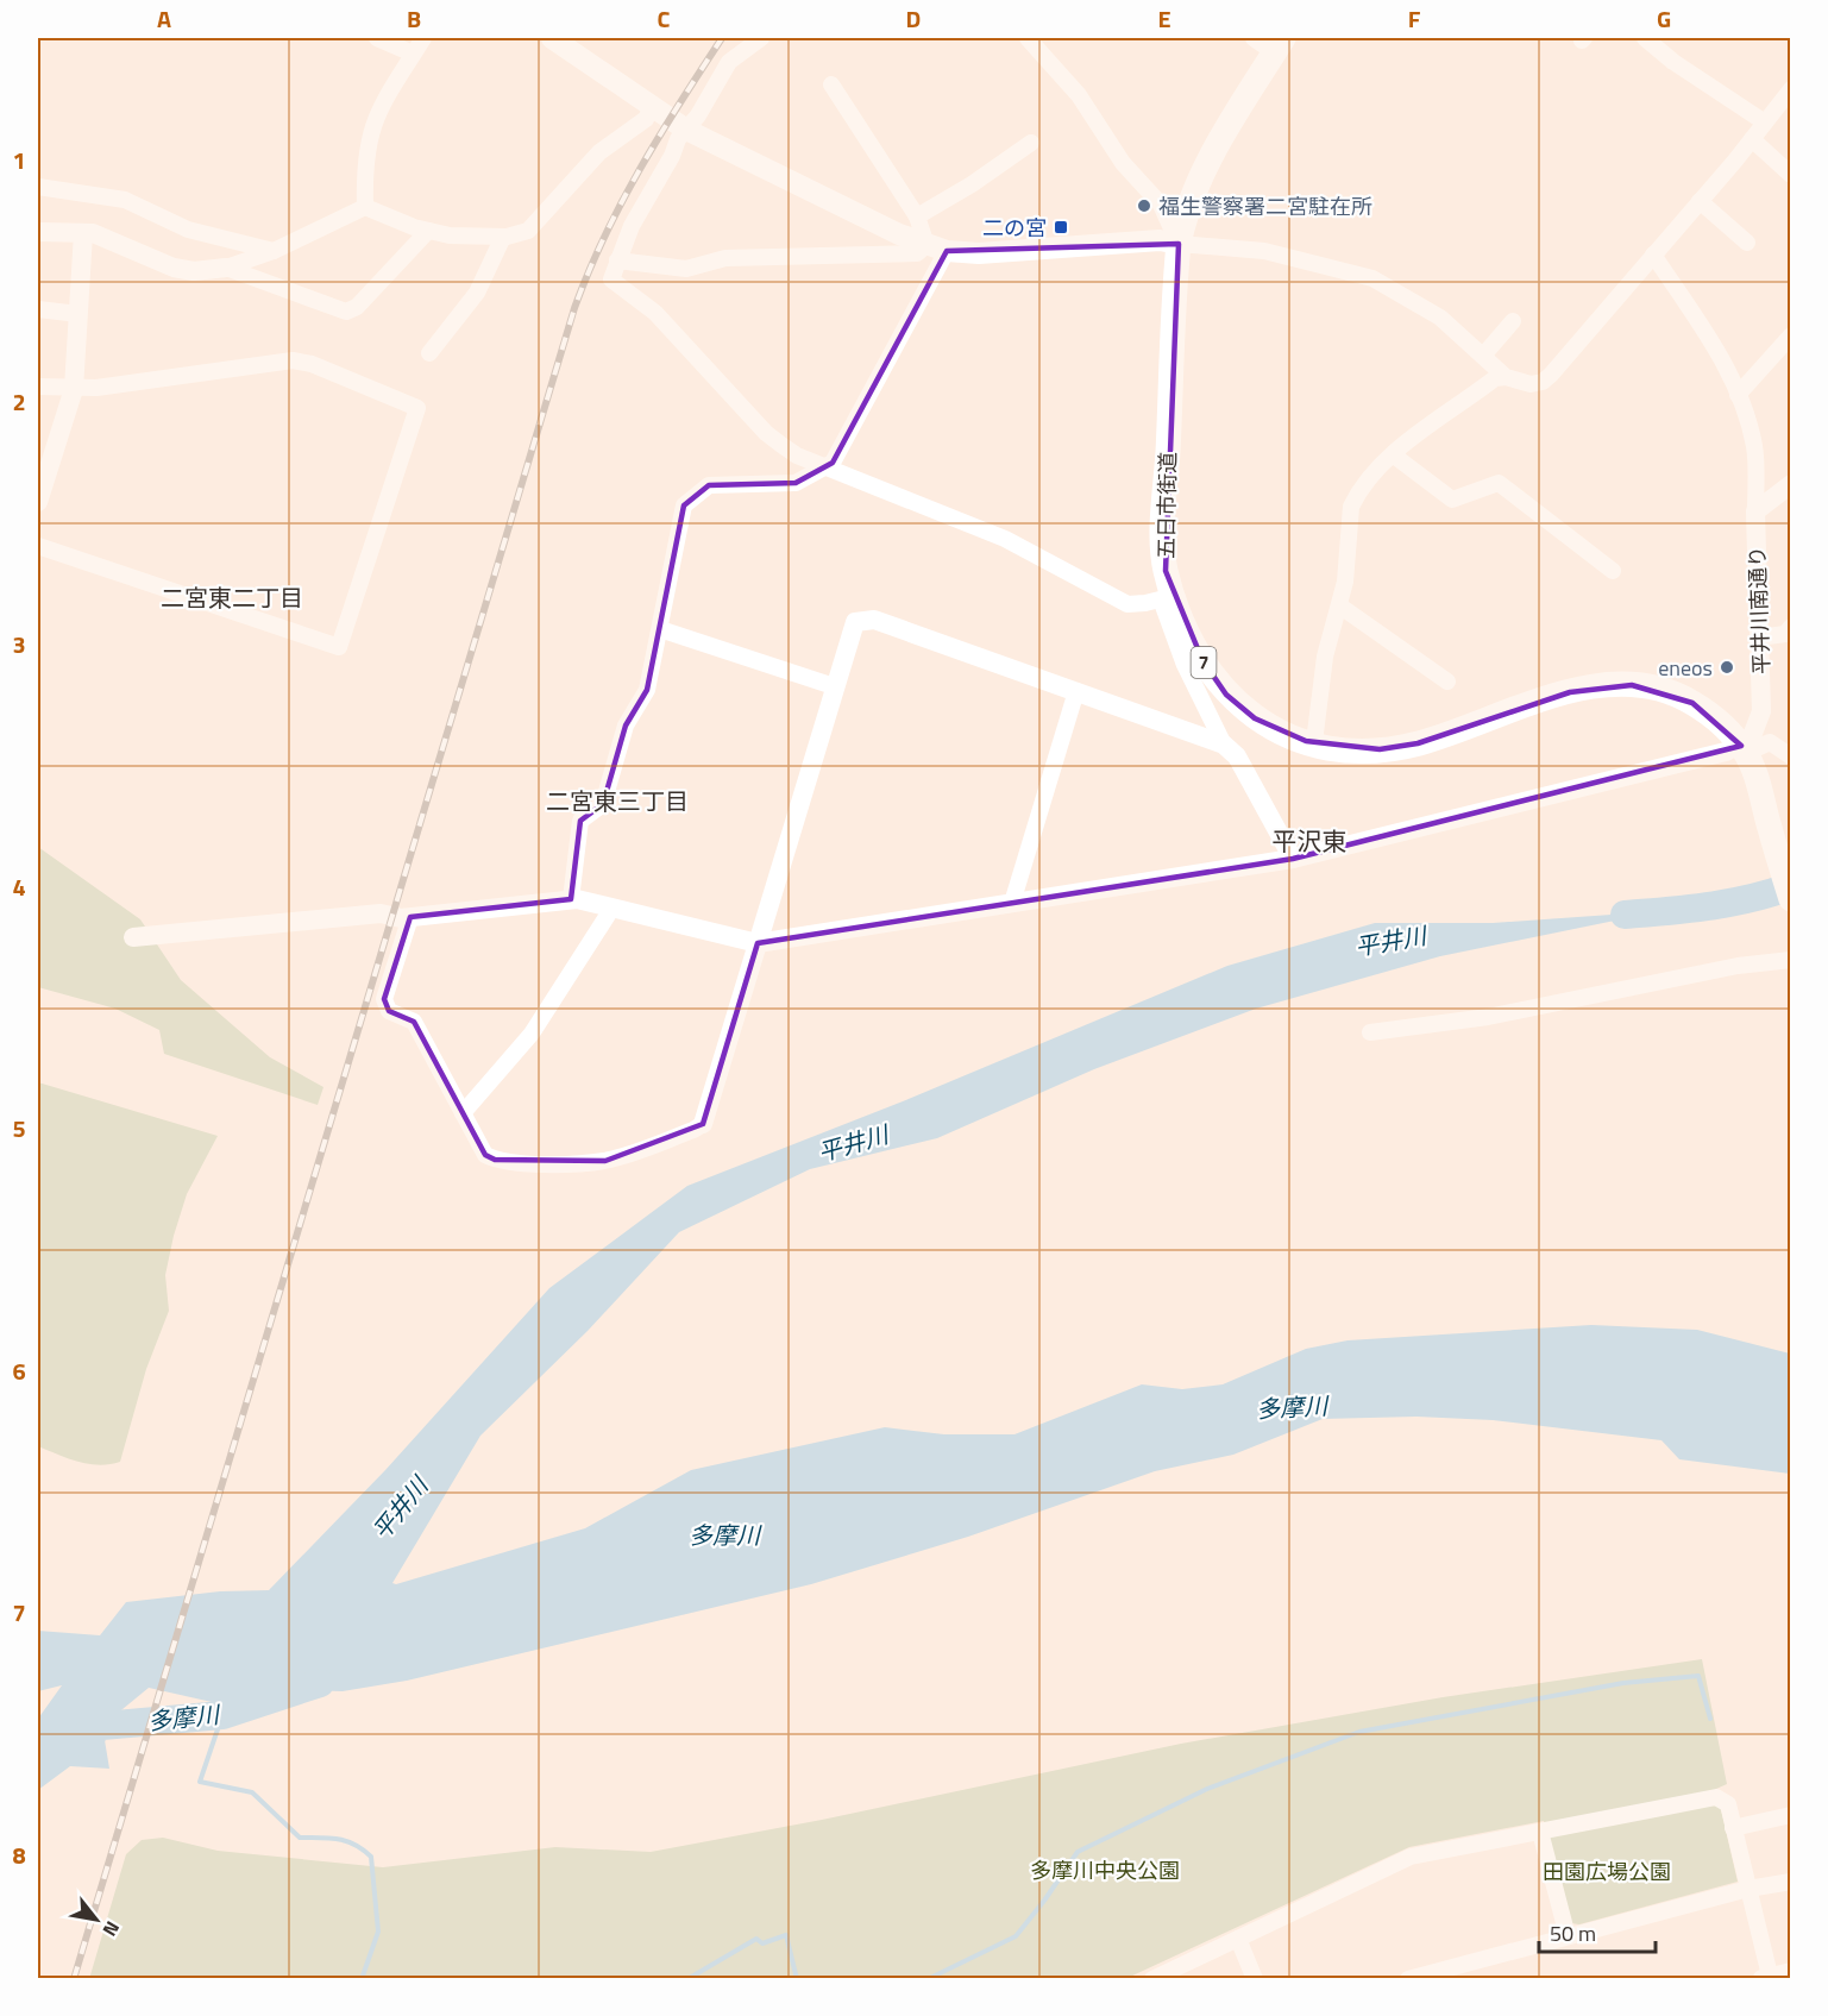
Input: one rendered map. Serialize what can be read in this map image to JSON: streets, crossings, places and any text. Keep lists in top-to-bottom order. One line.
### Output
{"streets":{"main road":["五日市街道","7"],"street":["平井川南通り"]},"crossings":[["五日市街道","平井川南通り"]],"districts":["二宮東二丁目","二宮東三丁目","平沢東"],"water":["平井川","多摩川"],"parks":["多摩川中央公園","田園広場公園"],"places":{"other":["福生警察署二宮駐在所","eneos"],"transit":["二の宮"]},"scale_bar":"50 m","north":"bottom right","grid":{"columns":["A","B","C","D","E","F","G"],"rows":["1","2","3","4","5","6","7","8"]}}
